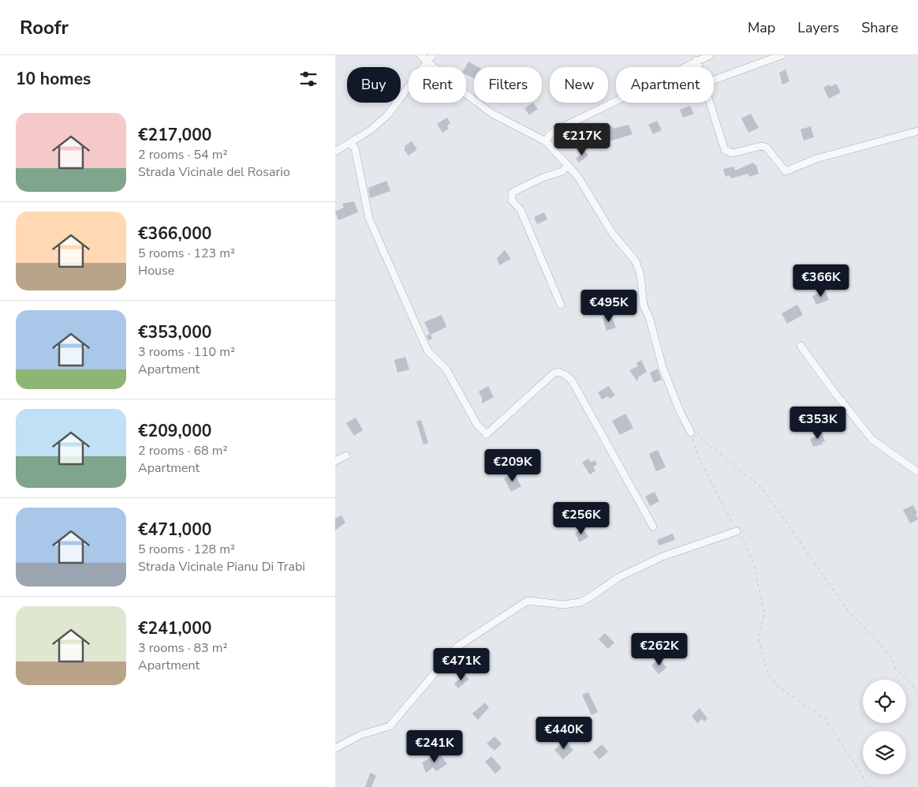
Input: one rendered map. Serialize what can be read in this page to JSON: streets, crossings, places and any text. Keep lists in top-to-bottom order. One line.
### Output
{"page":{"header":"Roofr","nav":["Map","Layers","Share"],"heading":"10 homes","chip":["Buy","Rent","Filters","New","Apartment"],"list":[{"name":"€217,000","note":"2 rooms · 54 m² · Strada Vicinale del Rosario"},{"name":"€366,000","note":"5 rooms · 123 m² · House"},{"name":"€353,000","note":"3 rooms · 110 m² · Apartment"},{"name":"€209,000","note":"2 rooms · 68 m² · Apartment"},{"name":"€471,000","note":"5 rooms · 128 m² · Strada Vicinale Pianu Di Trabi"},{"name":"€241,000","note":"3 rooms · 83 m² · Apartment"}],"price":["€217K","€366K","€495K","€353K","€209K","€256K","€262K","€471K","€440K","€241K"]}}
